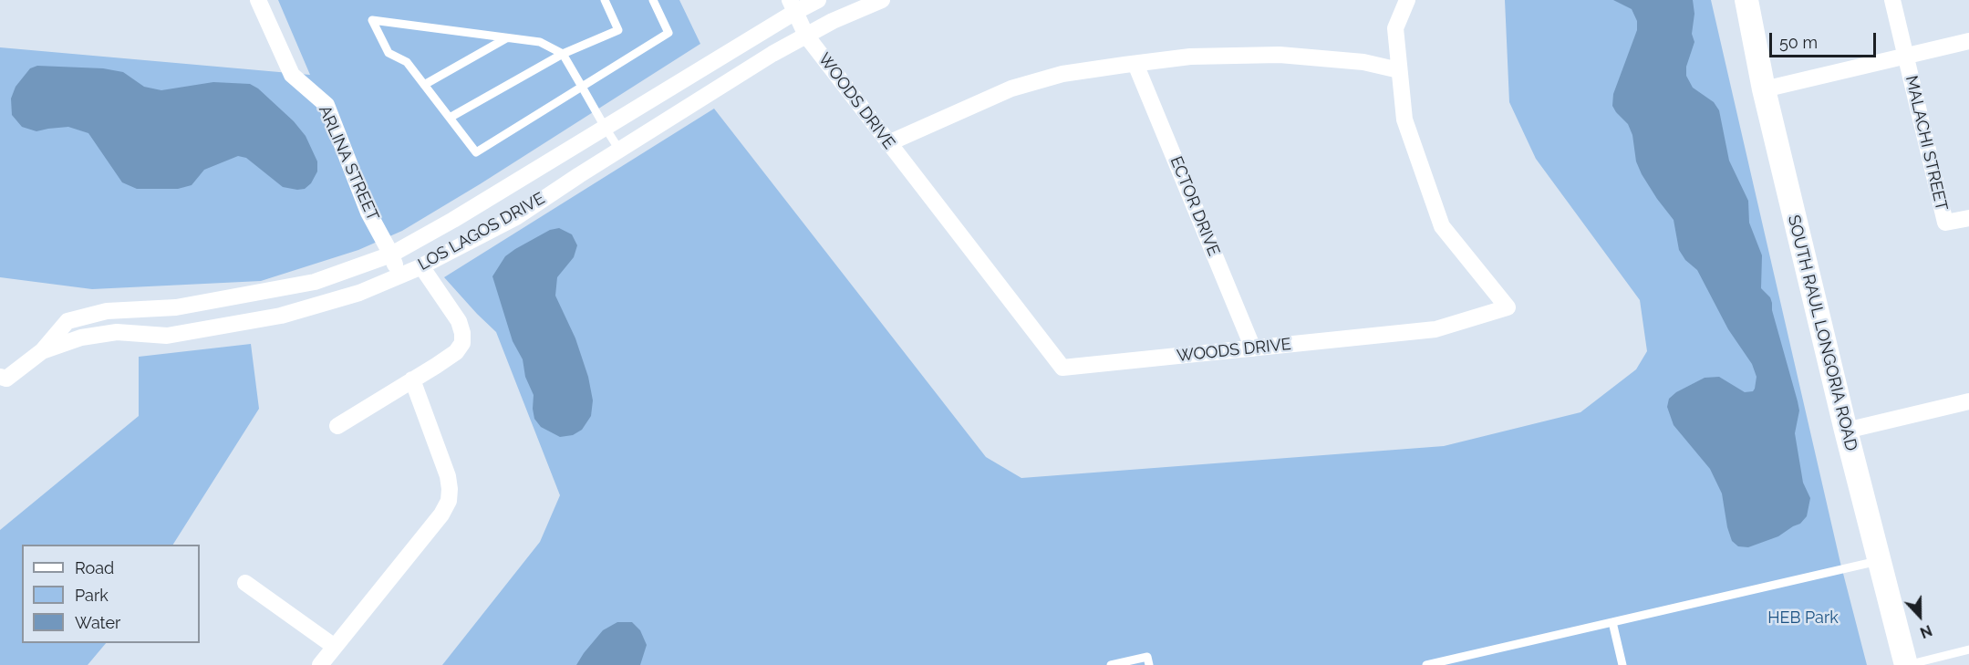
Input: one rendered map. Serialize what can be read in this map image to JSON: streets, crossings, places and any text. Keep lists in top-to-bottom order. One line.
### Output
{"streets":{"main road":["SOUTH RAUL LONGORIA ROAD"],"street":["WOODS DRIVE","MALACHI STREET","ARLINA STREET","ECTOR DRIVE","LOS LAGOS DRIVE"]},"crossings":[["WOODS DRIVE","ECTOR DRIVE"],["WOODS DRIVE","LOS LAGOS DRIVE"],["ARLINA STREET","LOS LAGOS DRIVE"]],"parks":["HEB Park"],"legend":["Road","Park","Water"],"scale_bar":"50 m","north":"bottom"}
